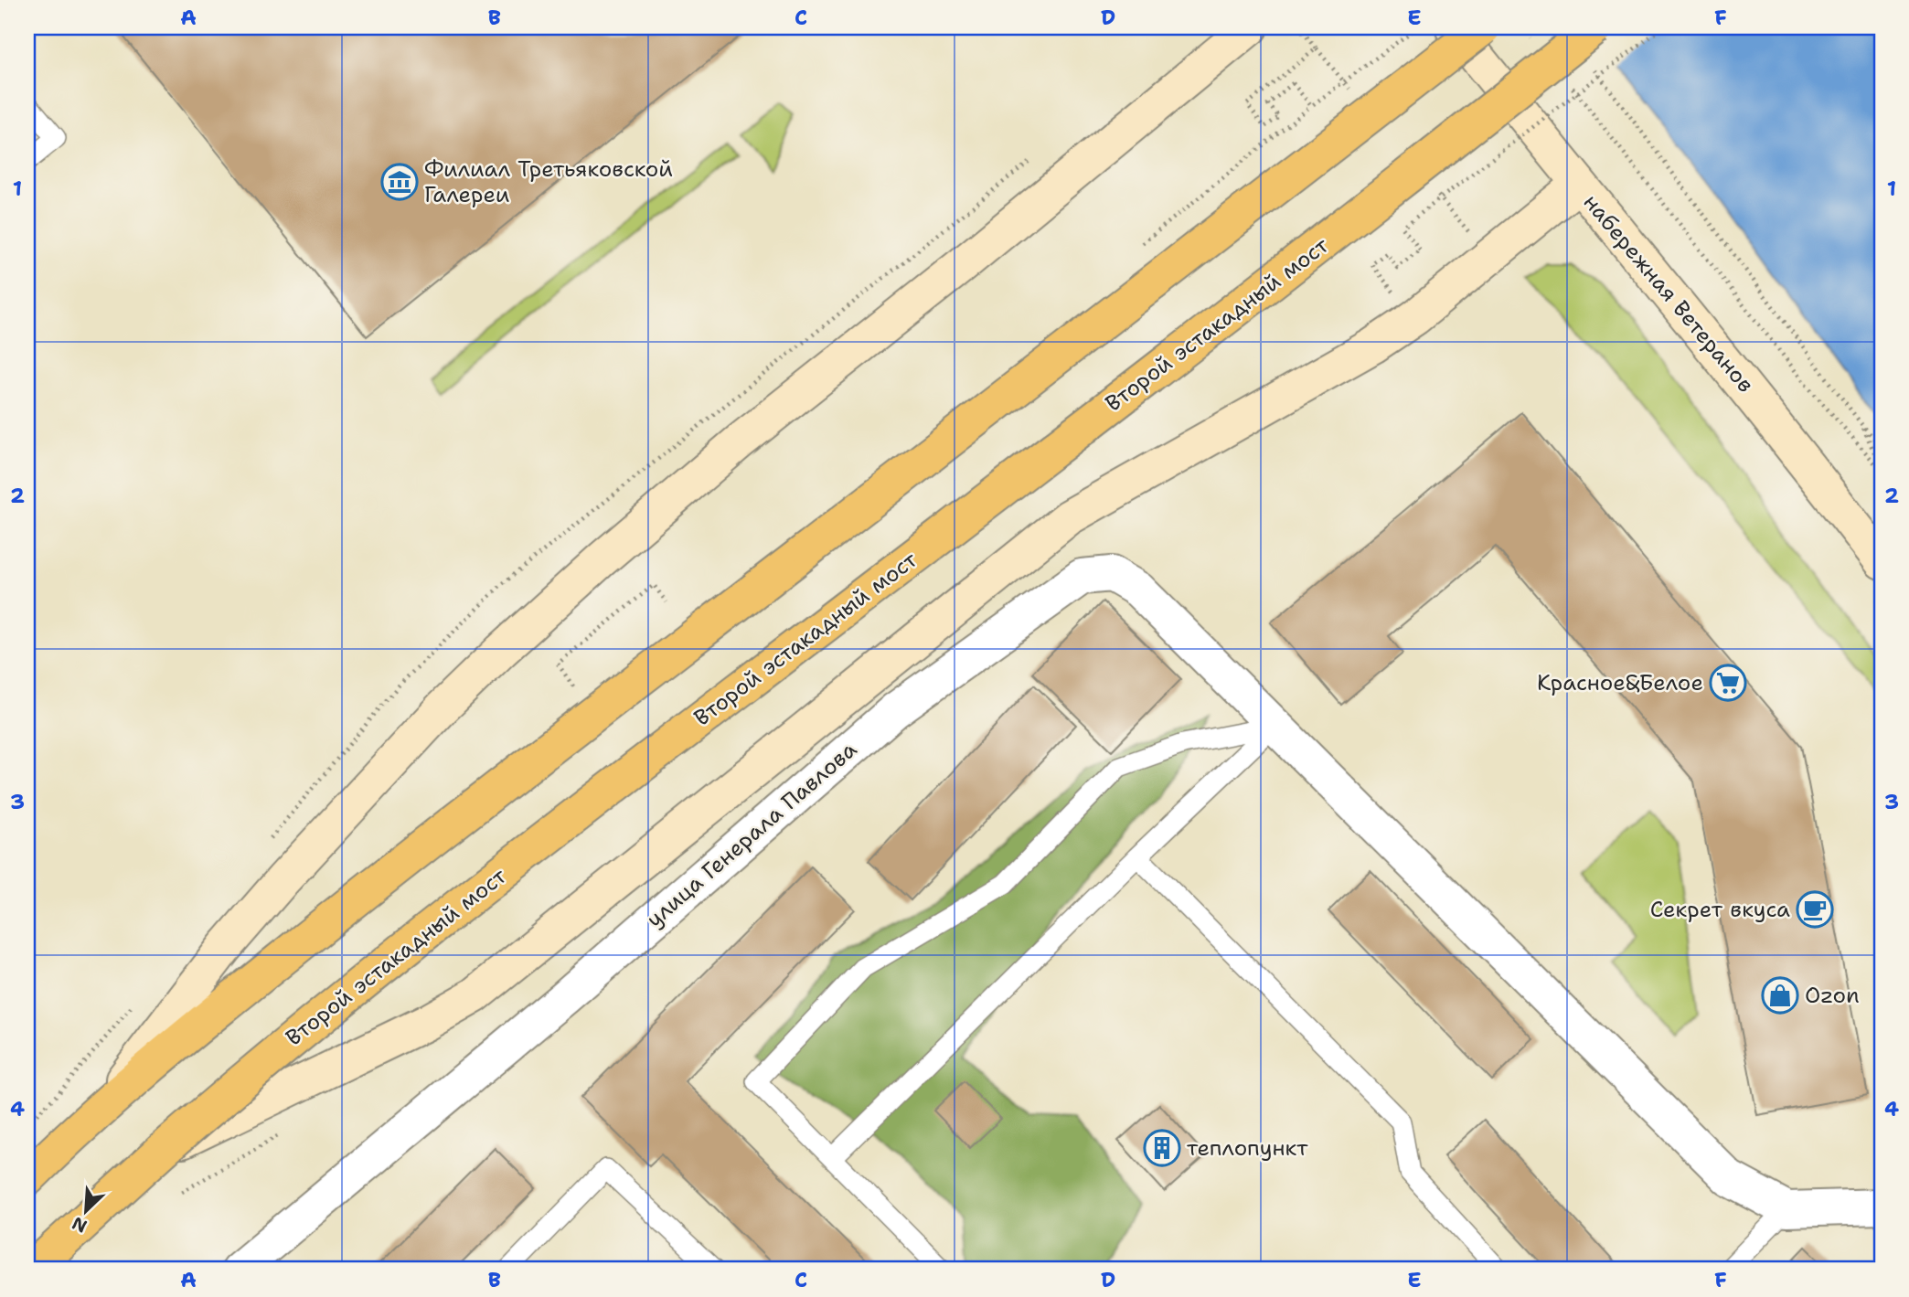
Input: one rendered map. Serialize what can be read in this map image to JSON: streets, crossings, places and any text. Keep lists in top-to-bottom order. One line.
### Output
{"streets":{"main road":["набережная Ветеранов","Второй эстакадный мост"],"street":["улица Генерала Павлова"]},"places":{"museum":["Филиал Третьяковской Галереи"],"supermarket":["Красное&Белое"],"cafe":["Секрет вкуса"],"shop":["Ozon"],"building":["теплопункт"]},"north":"bottom left","grid":{"columns":["A","B","C","D","E","F"],"rows":["1","2","3","4"]}}
